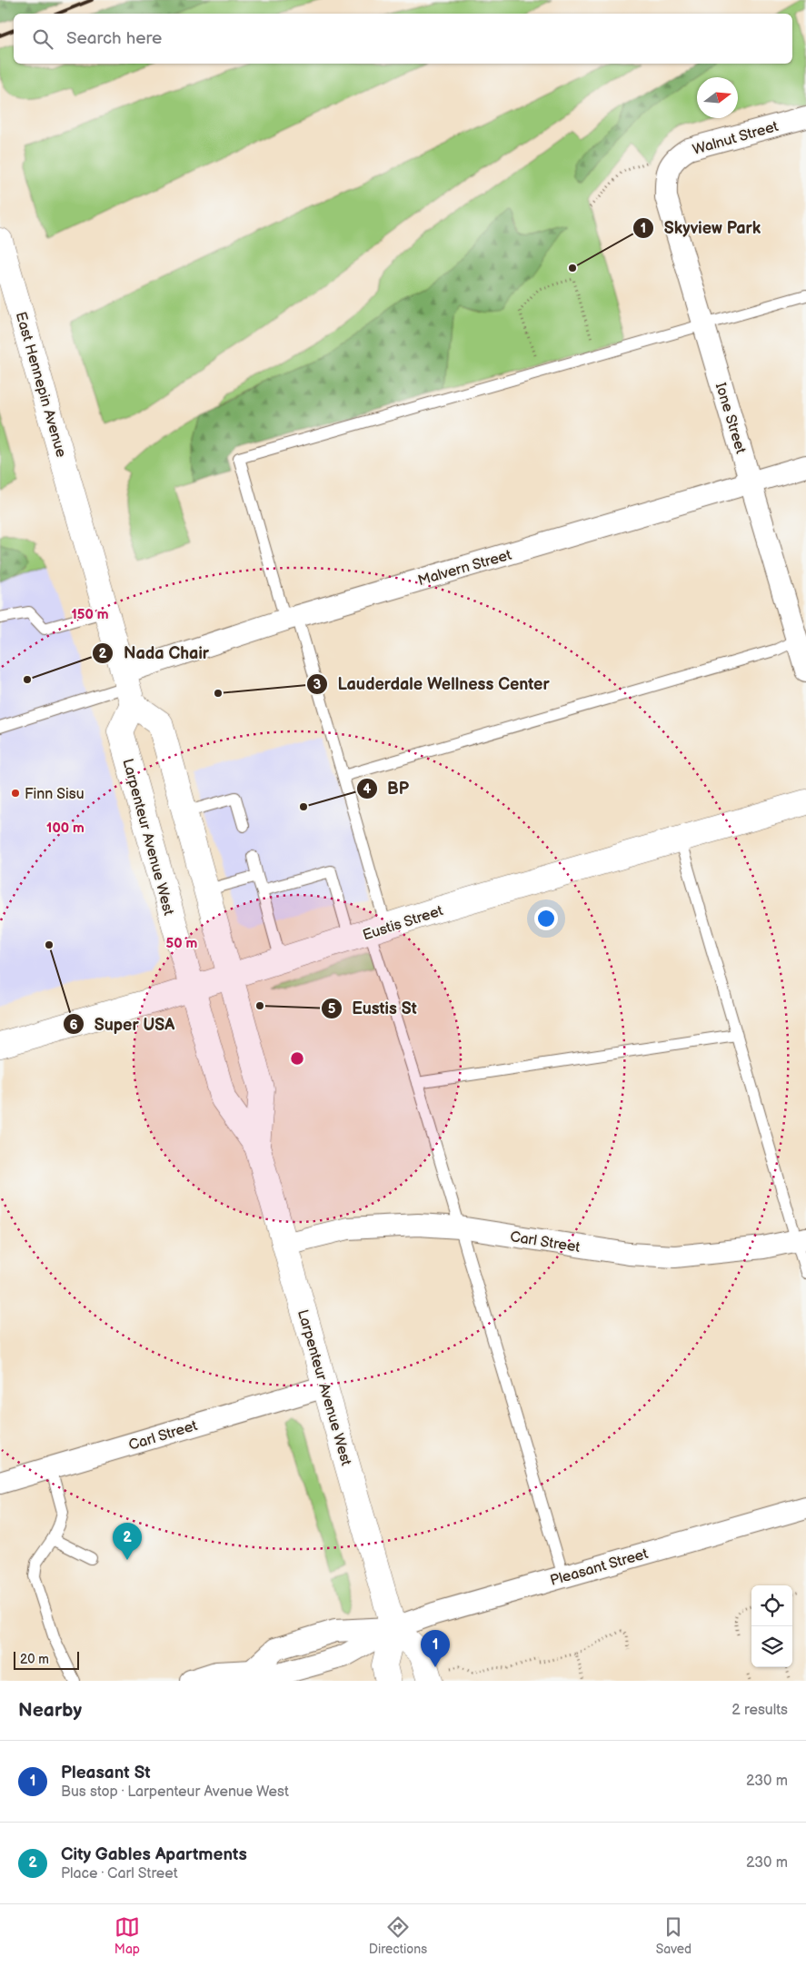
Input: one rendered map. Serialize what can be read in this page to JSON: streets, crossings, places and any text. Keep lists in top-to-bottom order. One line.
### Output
{"streets":{"main road":["East Hennepin Avenue","Larpenteur Avenue West","Eustis Street"],"street":["Walnut Street","Ione Street","Malvern Street","Carl Street","Pleasant Street"]},"crossings":[["Walnut Street","Ione Street"],["Ione Street","Malvern Street"],["Malvern Street","Larpenteur Avenue West"],["Larpenteur Avenue West","Eustis Street"],["Larpenteur Avenue West","Carl Street"],["Larpenteur Avenue West","Pleasant Street"]],"places":["Skyview Park","Nada Chair","Lauderdale Wellness Center","Finn Sisu","BP","Super USA","Eustis St"],"scale_bar":"20 m","north":"right","page":{"search":"Search here","pins":["2","1"],"scale":"20 m","heading":["Nearby","2 results"],"list":[{"mark":"1","name":"Pleasant St","note":"Bus stop · Larpenteur Avenue West","value":"230 m"},{"mark":"2","name":"City Gables Apartments","note":"Place · Carl Street","value":"230 m"}],"nav":["Map","Directions","Saved"]},"rings":["150 m","100 m","50 m"]}
